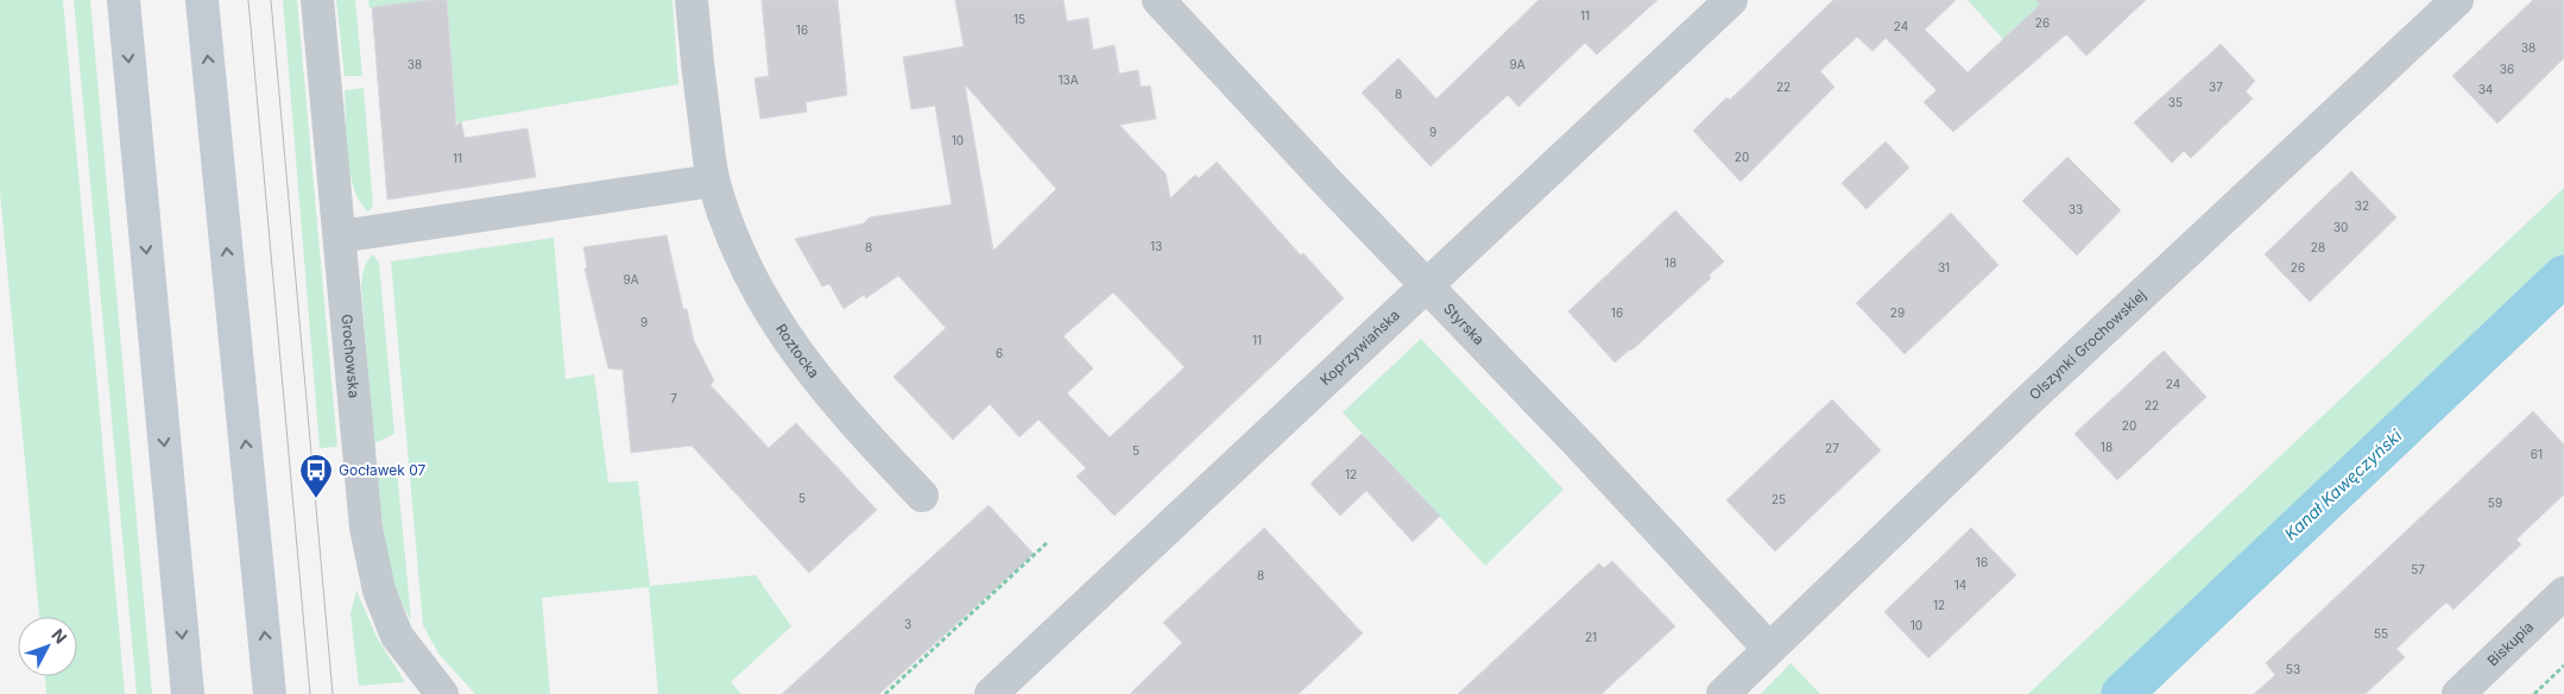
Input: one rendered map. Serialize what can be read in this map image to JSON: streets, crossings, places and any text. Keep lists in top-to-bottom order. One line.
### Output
{"streets":{"street":["Styrska","Olszynki Grochowskiej","Koprzywiańska","Roztocka","Grochowska","Biskupia"]},"crossings":[["Styrska","Olszynki Grochowskiej"],["Styrska","Koprzywiańska"]],"water":["Kanał Kawęczyński"],"places":{"bus stop":["Gocławek 07"]},"house_numbers":["11","15","26","24","16","38","38","9A","36","13A","22","37","34","8","35","9","10","20","11","32","33","30","13","8","28","18","31","26","9A","16","29","9","11","6","24","7","22","20","18","27","5","61","12","5","25","59","16","57","8","14","12","3","10","55","21","53"],"north":"top right"}
